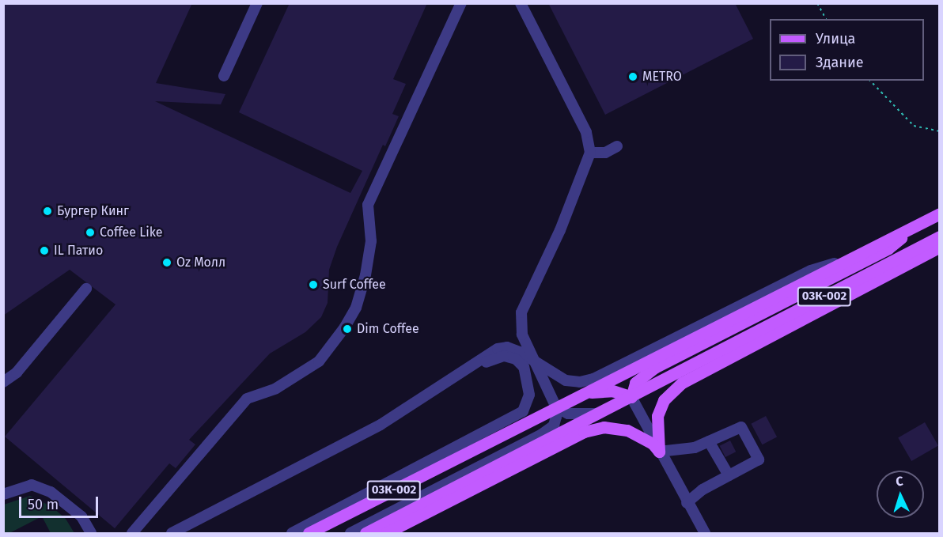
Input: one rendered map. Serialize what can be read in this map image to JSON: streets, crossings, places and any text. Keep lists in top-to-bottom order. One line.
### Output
{"streets":{"main road":["03К-002"]},"places":["METRO","Бургер Кинг","Coffee Like","IL Патио","Oz Молл","Surf Coffee","Dim Coffee"],"legend":["Улица","Здание"],"scale_bar":"50 m","north":"top"}
